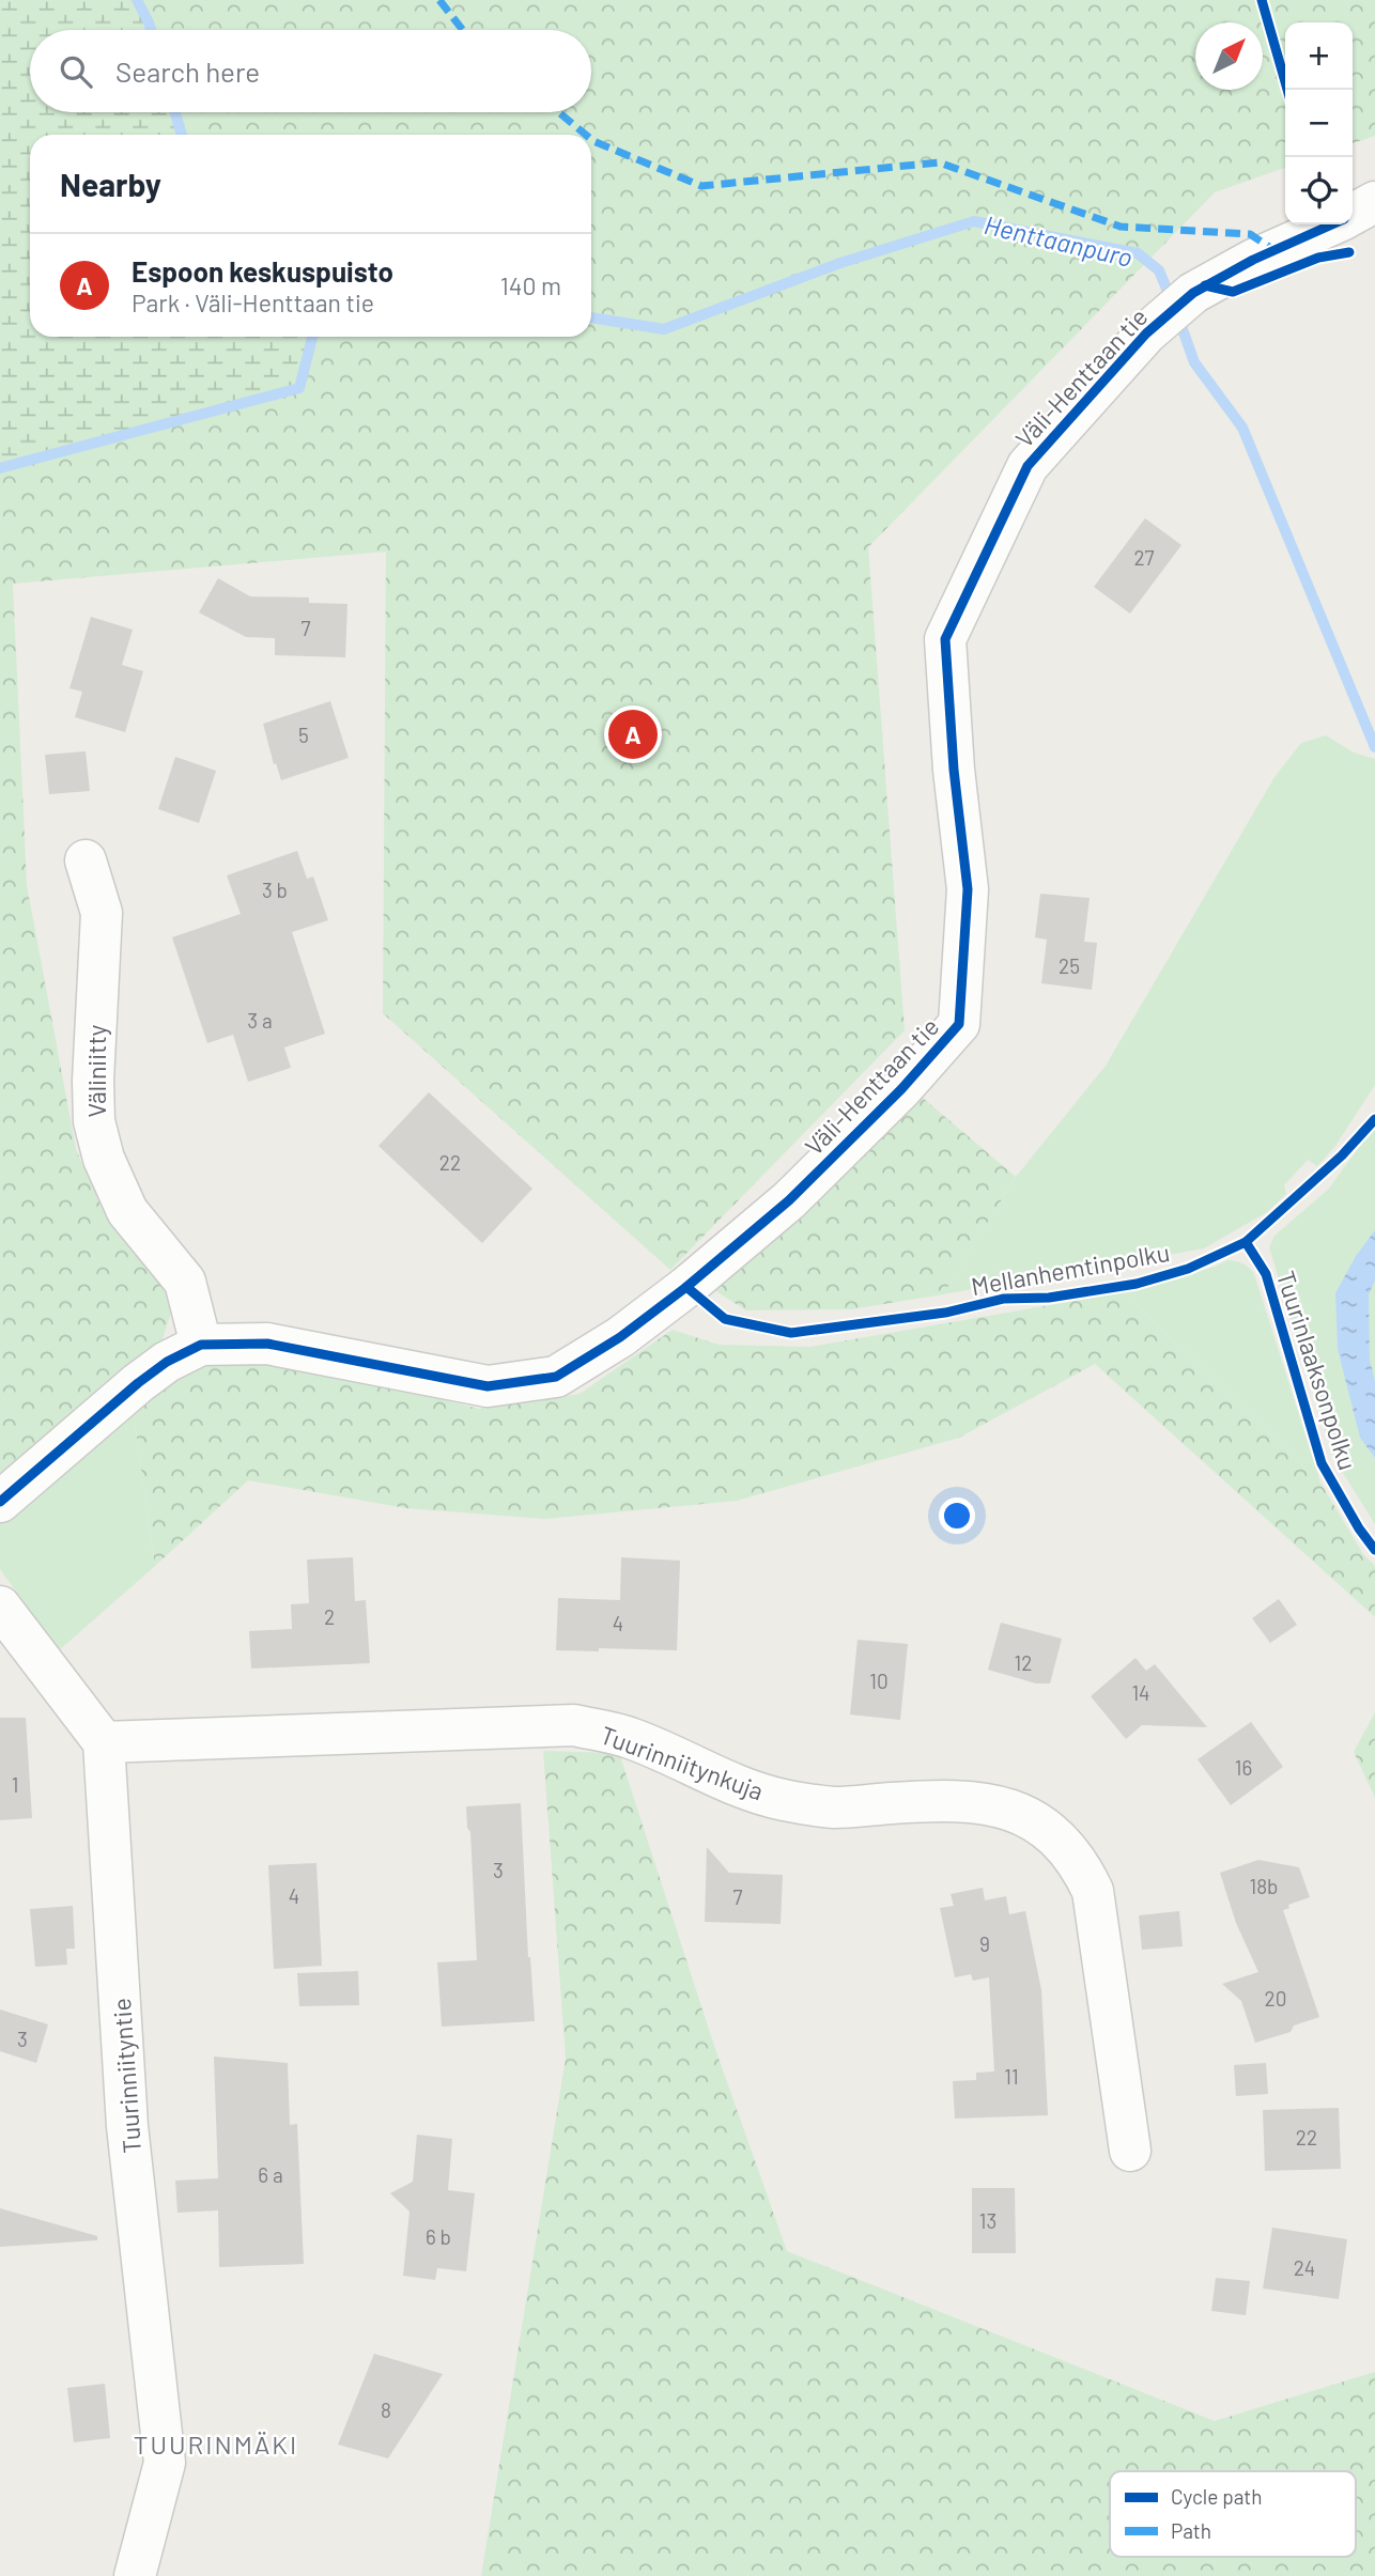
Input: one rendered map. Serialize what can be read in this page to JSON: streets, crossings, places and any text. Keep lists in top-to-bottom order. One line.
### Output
{"streets":{"street":["Väli-Henttaan tie","Väliniitty","Tuurinniitynkuja","Tuurinniityntie"],"cycle path":["Mellanhemtinpolku","Tuurinlaaksonpolku"]},"crossings":[["Väli-Henttaan tie","Väliniitty"],["Tuurinniitynkuja","Tuurinniityntie"]],"districts":["TUURINMÄKI"],"water":["Henttaanpuro"],"house_numbers":["27","7","5","3 b","25","3 a","22","2","4","12","10","14","16","1","3","18b","4","7","9","20","3","11","22","6 a","13","6 b","24","8"],"legend":["Cycle path","Path"],"north":"top right","page":{"map_buttons":["+","−"],"search":"Search here","heading":"Nearby","list":[{"mark":"A","name":"Espoon keskuspuisto","note":"Park · Väli-Henttaan tie","value":"140 m"}],"pins":"A"}}
